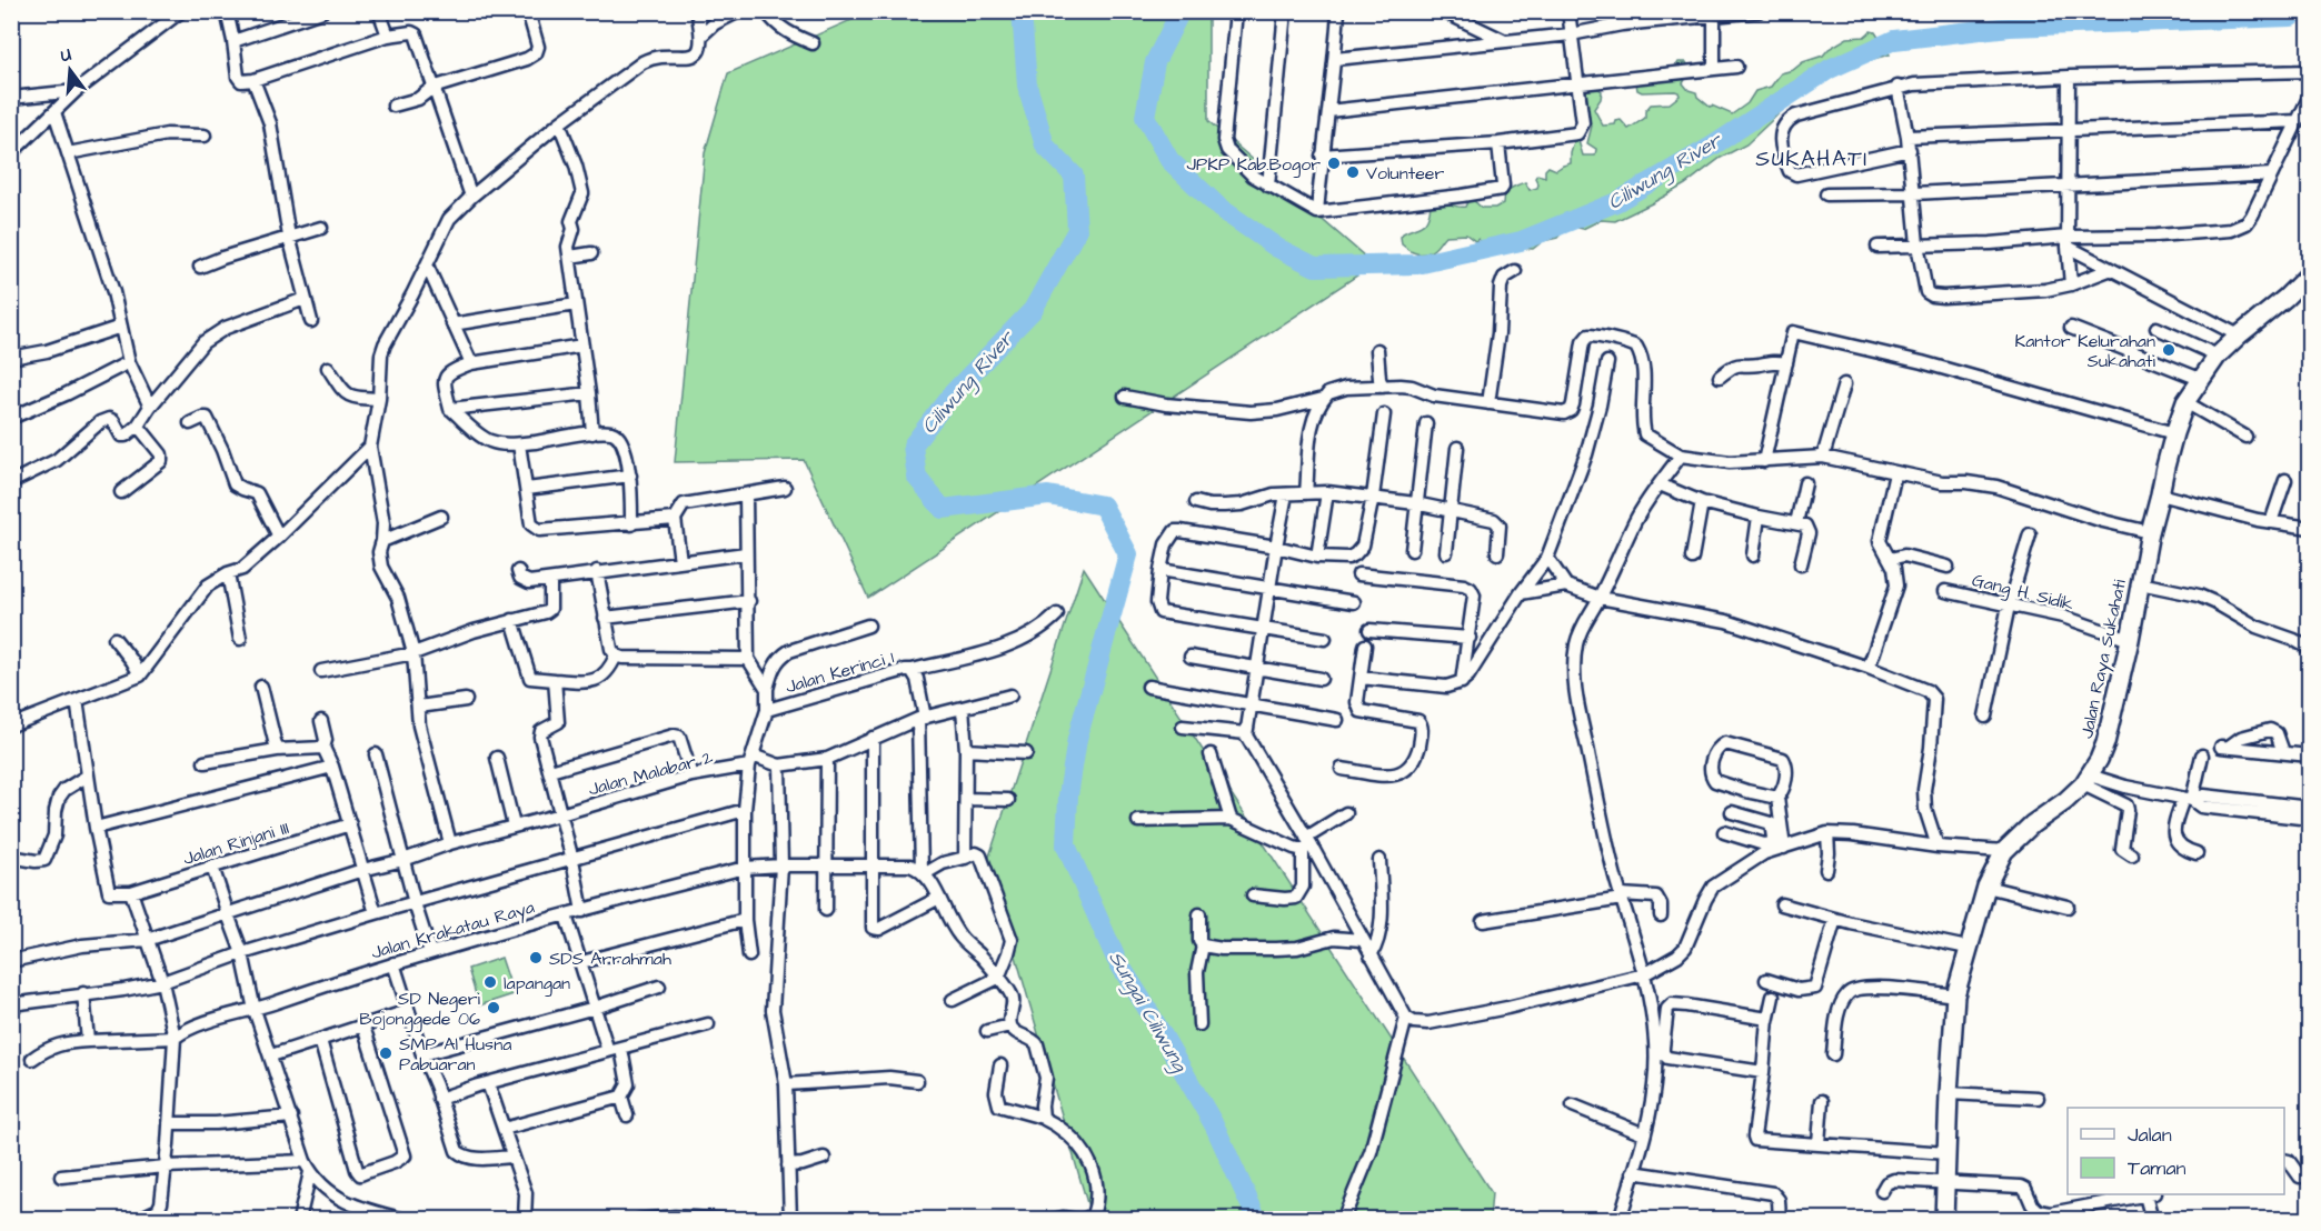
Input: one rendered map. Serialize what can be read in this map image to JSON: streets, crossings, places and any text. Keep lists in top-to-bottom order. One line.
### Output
{"streets":{"main road":["Jalan Raya Sukahati"],"street":["Gang H. Sidik","Jalan Kerinci 1","Jalan Malabar 2","Jalan Rinjani III","Jalan Krakatau Raya"]},"crossings":[["Gang H. Sidik","Jalan Raya Sukahati"],["Jalan Kerinci 1","Jalan Krakatau Raya"]],"districts":["SUKAHATI"],"water":["Ciliwung River","Sungai Ciliwung"],"places":["JPKP Kab.Bogor","Volunteer","Kantor Kelurahan Sukahati","SDS Arrahmah","lapangan","SD Negeri Bojonggede 06","SMP Al Husna Pabuaran"],"legend":["Jalan","Taman"],"north":"top"}
